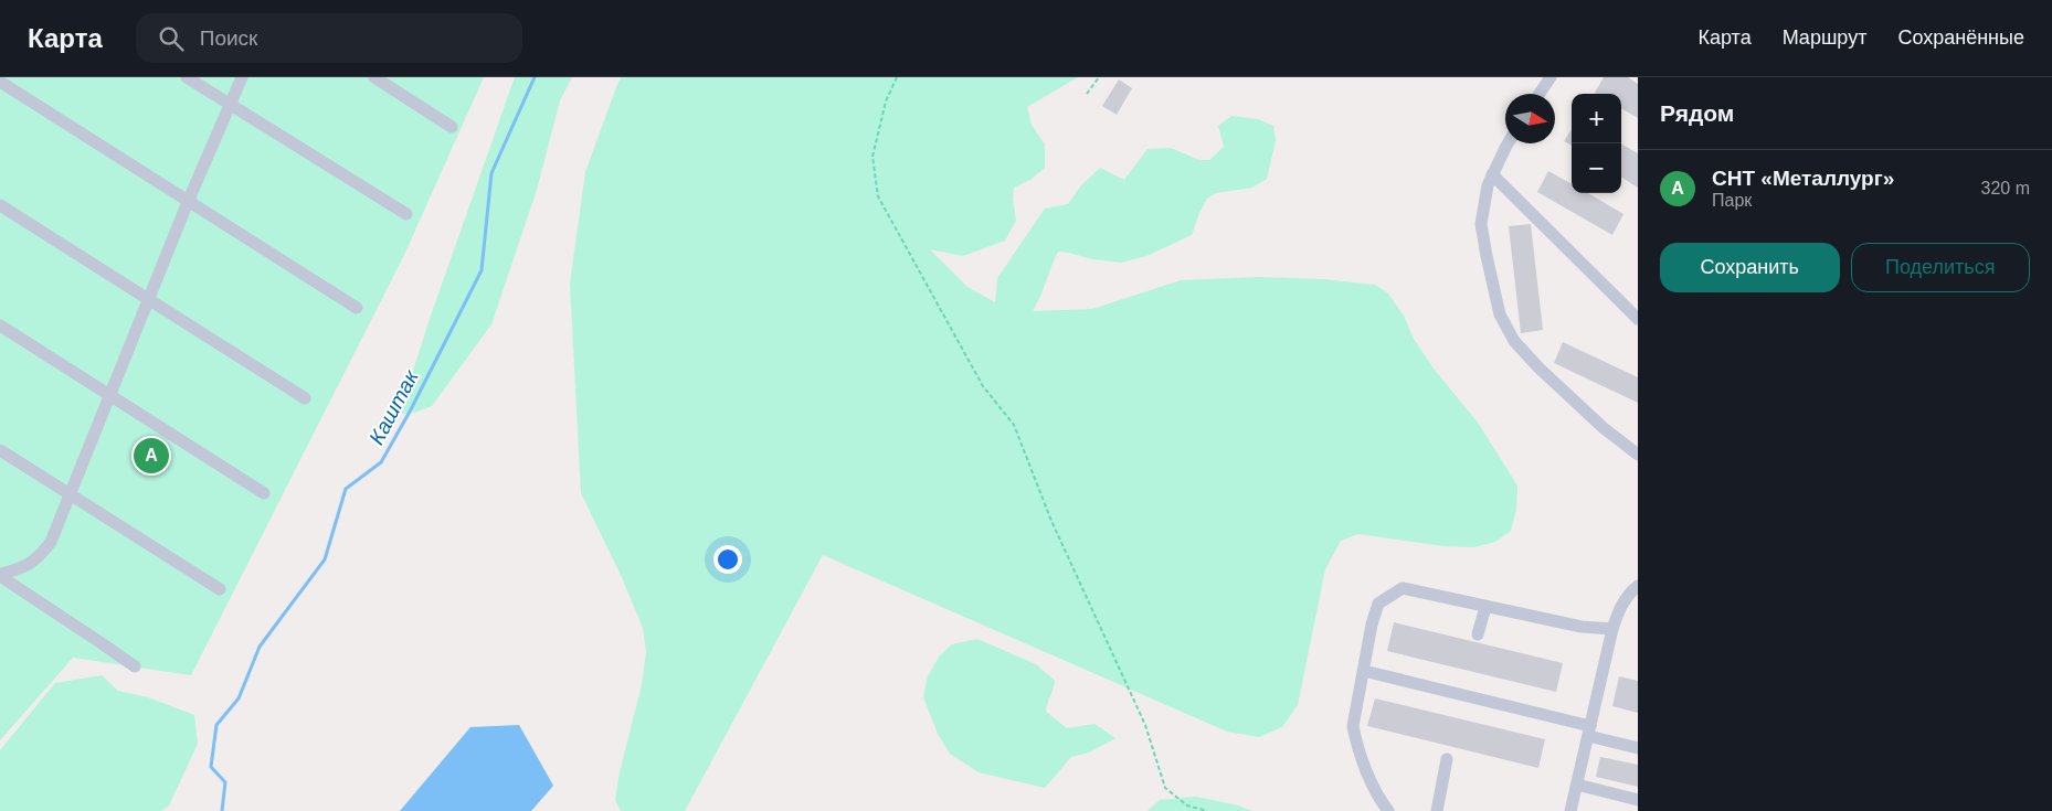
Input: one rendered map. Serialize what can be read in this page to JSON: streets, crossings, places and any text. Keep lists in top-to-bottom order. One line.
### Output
{"water":["Каштак"],"north":"right","page":{"header":"Карта","search":"Поиск","nav":["Карта","Маршрут","Сохранённые"],"heading":"Рядом","map_buttons":["+","−"],"list":[{"mark":"A","name":"СНТ «Металлург»","note":"Парк","value":"320 m"}],"buttons":["Сохранить","Поделиться"],"pins":"A"}}
